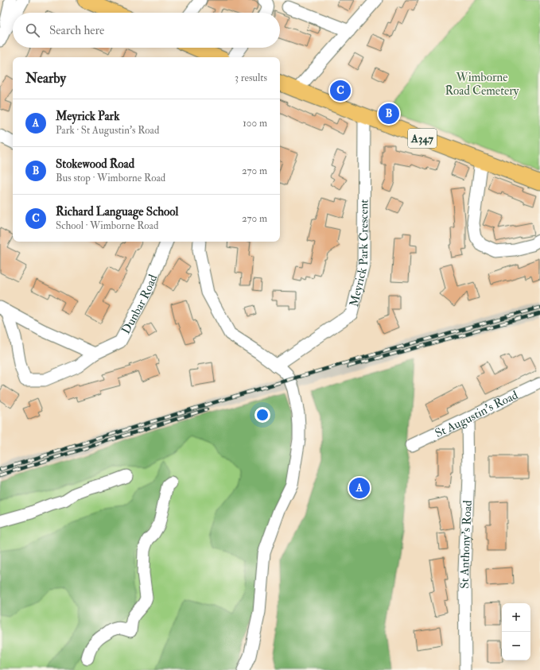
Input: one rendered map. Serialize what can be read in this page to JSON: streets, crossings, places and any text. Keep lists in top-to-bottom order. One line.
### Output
{"streets":{"main road":["A347"],"street":["Meyrick Park Crescent","Dunbar Road","St Augustin's Road","St Anthony's Road"]},"crossings":[["A347","Meyrick Park Crescent"],["St Augustin's Road","St Anthony's Road"]],"parks":["Wimborne Road Cemetery"],"page":{"search":"Search here","heading":["Nearby","3 results"],"pins":["C","B","A"],"list":[{"mark":"A","name":"Meyrick Park","note":"Park · St Augustin's Road","value":"100 m"},{"mark":"B","name":"Stokewood Road","note":"Bus stop · Wimborne Road","value":"270 m"},{"mark":"C","name":"Richard Language School","note":"School · Wimborne Road","value":"270 m"}],"map_buttons":["+","−"]}}
